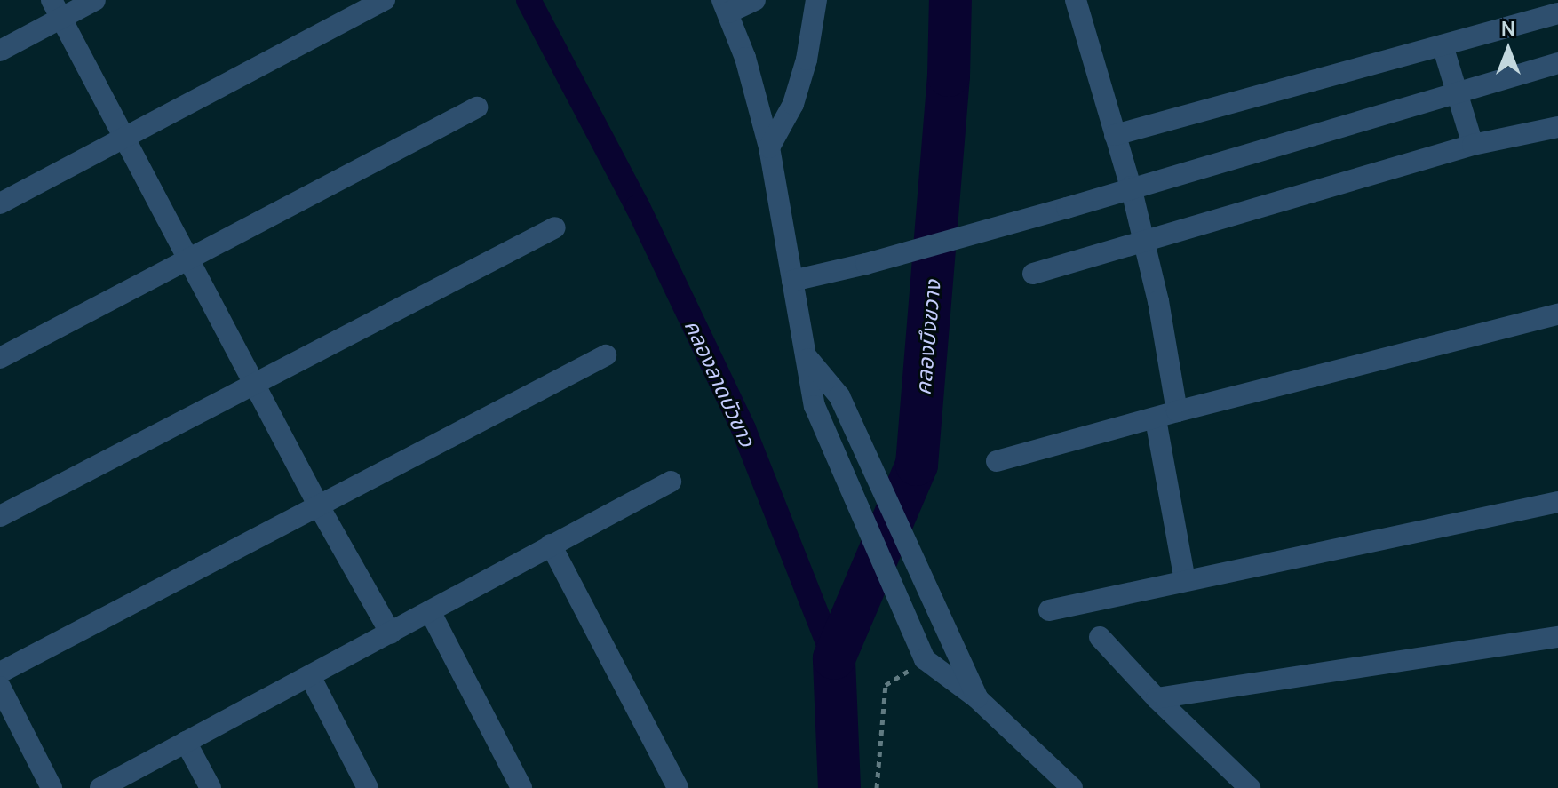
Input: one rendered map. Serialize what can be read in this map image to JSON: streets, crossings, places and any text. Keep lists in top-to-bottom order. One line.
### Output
{"water":["คลองบึงขวาง","คลองลาดบัวขาว"],"north":"top"}
